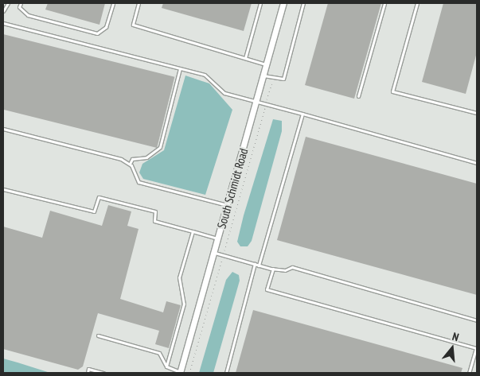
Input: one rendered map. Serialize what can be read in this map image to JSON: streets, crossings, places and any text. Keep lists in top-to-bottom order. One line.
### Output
{"streets":{"street":["South Schmidt Road"]},"north":"top"}
